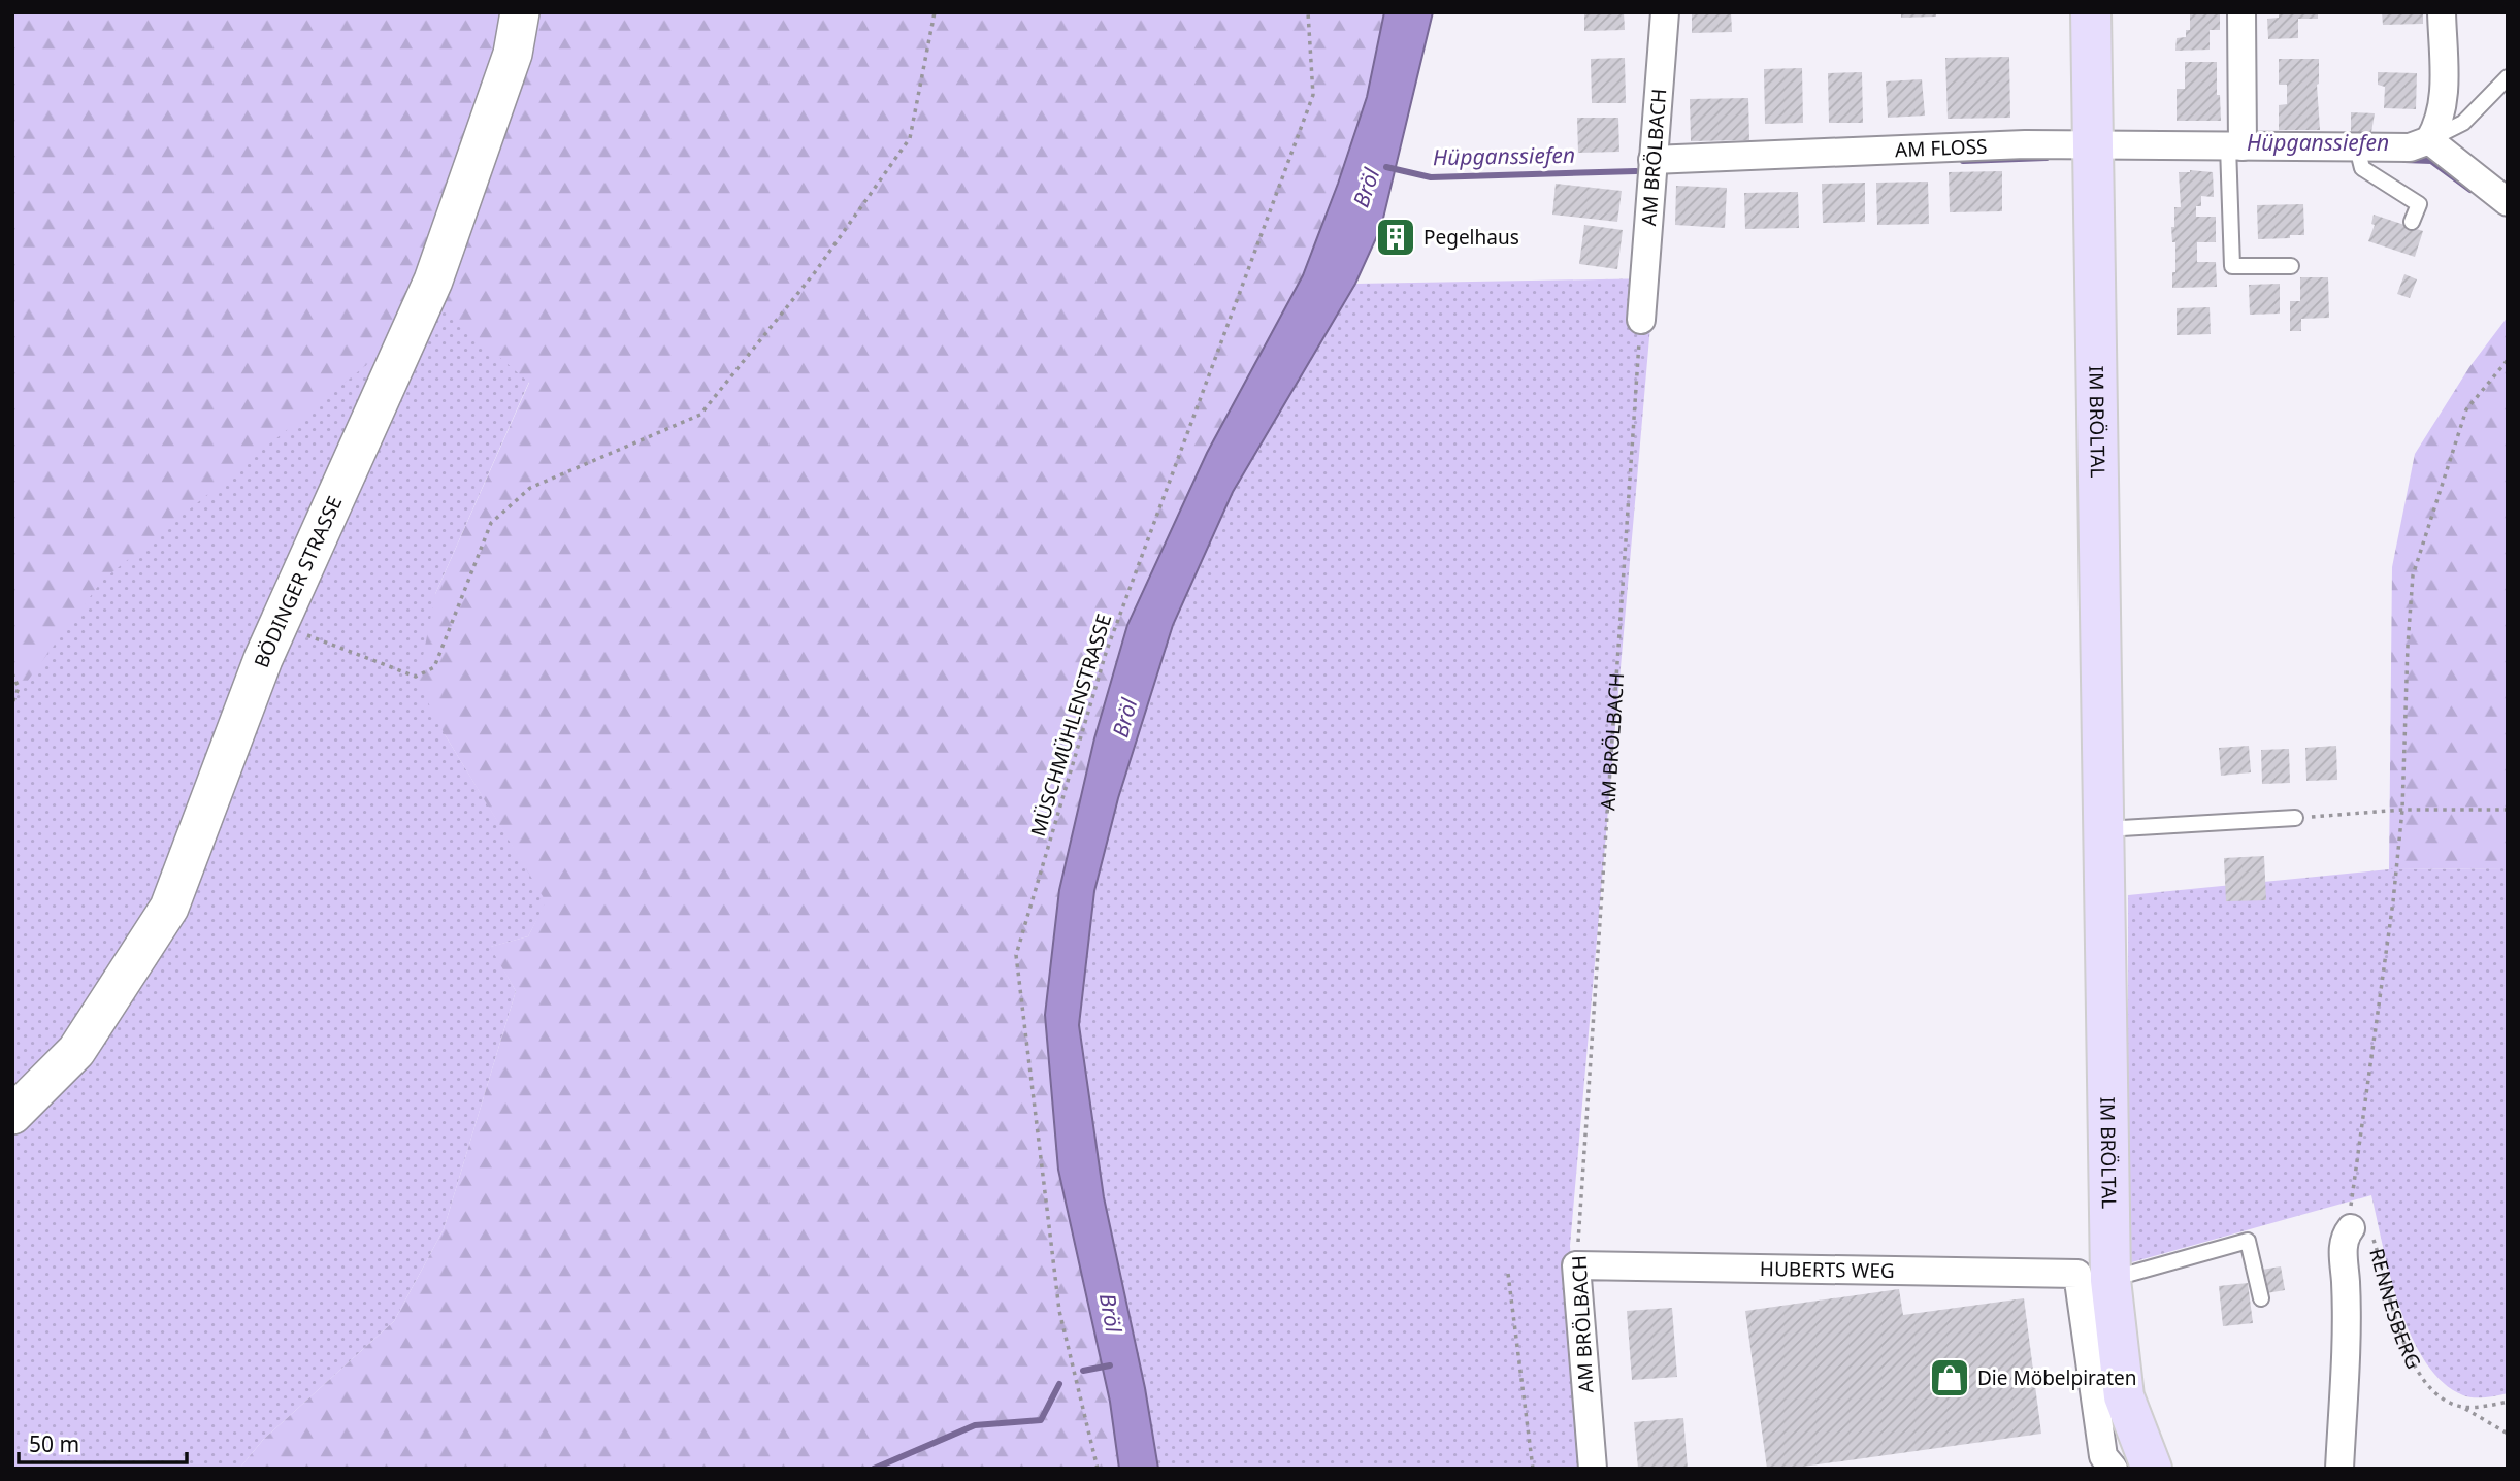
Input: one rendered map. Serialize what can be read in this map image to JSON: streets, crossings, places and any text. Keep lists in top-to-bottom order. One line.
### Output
{"streets":{"main road":["IM BRÖLTAL"],"street":["AM FLOSS","AM BRÖLBACH","BÖDINGER STRASSE","HUBERTS WEG","RENNESBERG"],"path":["MÜSCHMÜHLENSTRASSE"]},"crossings":[["AM FLOSS","AM BRÖLBACH"],["AM FLOSS","IM BRÖLTAL"],["AM BRÖLBACH","HUBERTS WEG"],["IM BRÖLTAL","HUBERTS WEG"]],"water":["Hüpganssiefen","Bröl"],"places":{"building":["Pegelhaus"],"shop":["Die Möbelpiraten"]},"scale_bar":"50 m"}
